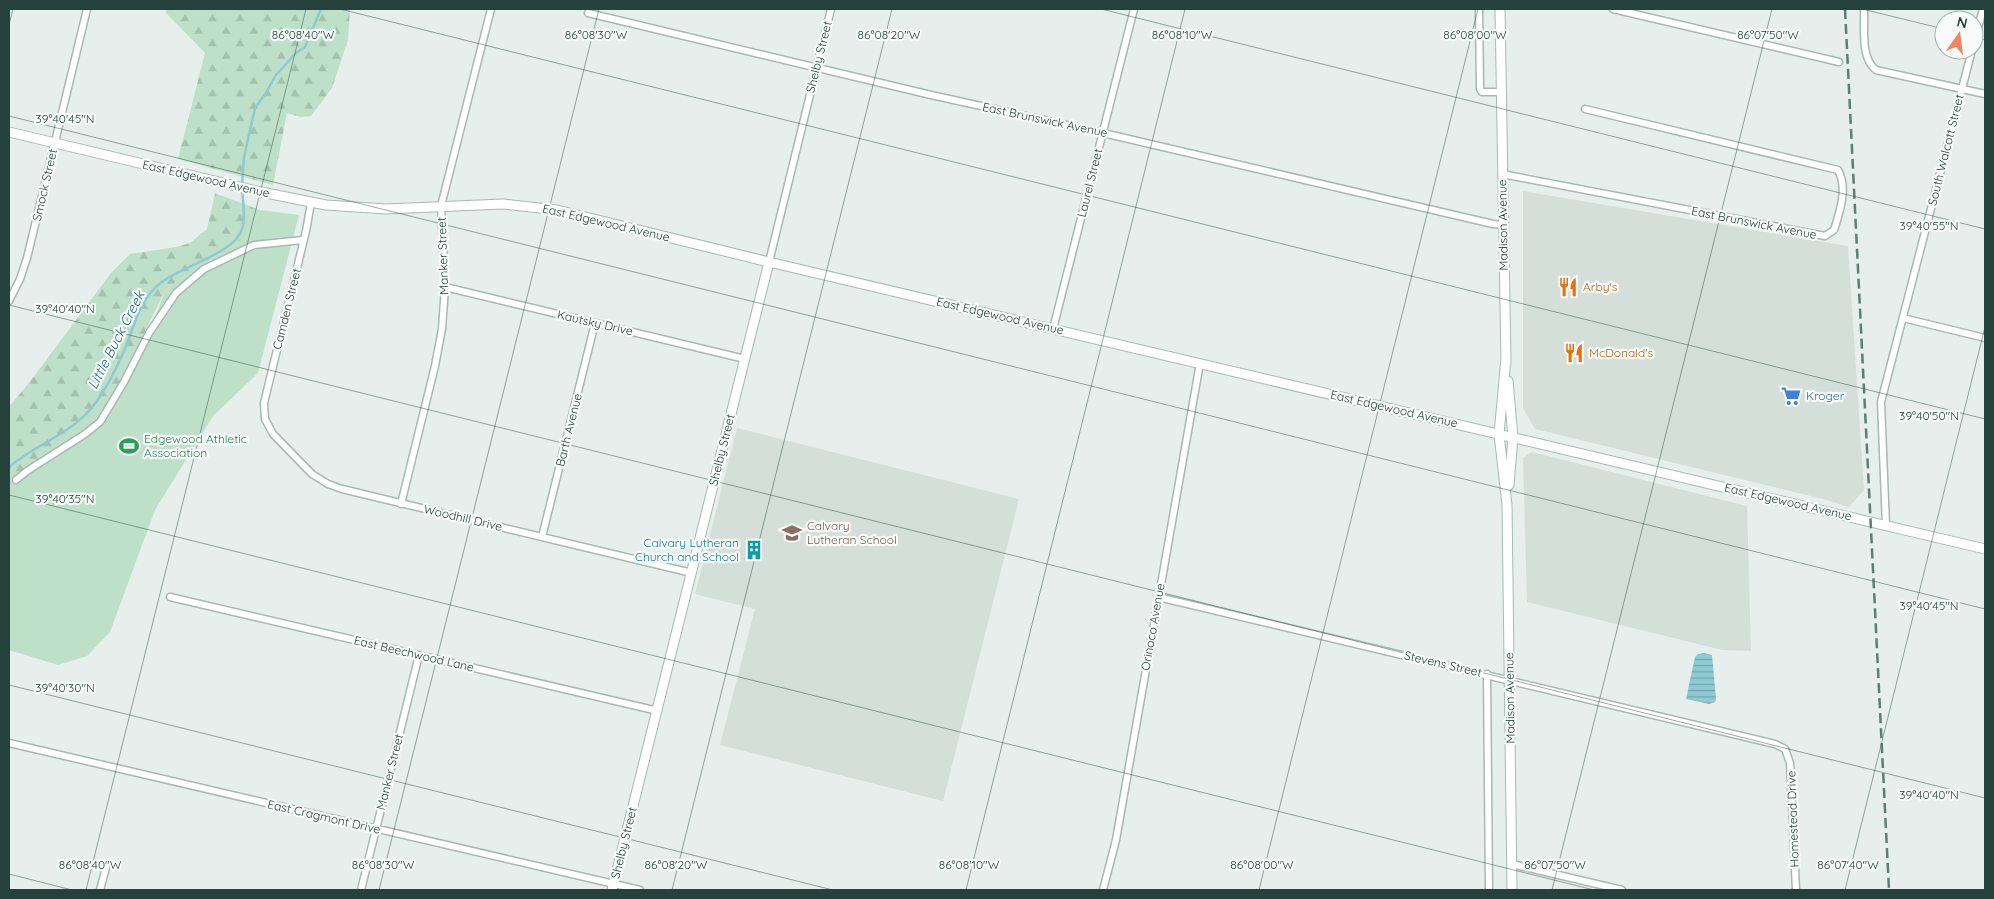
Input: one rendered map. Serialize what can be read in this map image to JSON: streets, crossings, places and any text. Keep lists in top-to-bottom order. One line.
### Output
{"streets":{"main road":["Shelby Street","East Edgewood Avenue","Madison Avenue"],"street":["East Brunswick Avenue","South Walcott Street","Laurel Street","Smock Street","Manker Street","Camden Street","Kautsky Drive","Barth Avenue","Woodhill Drive","Orinoco Avenue","East Beechwood Lane","Stevens Street","East Cragmont Drive","Homestead Drive"]},"crossings":[["Shelby Street","East Brunswick Avenue"],["Shelby Street","East Edgewood Avenue"],["Shelby Street","Kautsky Drive"],["Shelby Street","Woodhill Drive"],["Shelby Street","East Beechwood Lane"],["Shelby Street","East Cragmont Drive"],["East Brunswick Avenue","Laurel Street"],["East Brunswick Avenue","Madison Avenue"],["South Walcott Street","East Edgewood Avenue"],["East Edgewood Avenue","Laurel Street"],["East Edgewood Avenue","Smock Street"],["East Edgewood Avenue","Madison Avenue"],["East Edgewood Avenue","Manker Street"],["East Edgewood Avenue","Camden Street"],["East Edgewood Avenue","Orinoco Avenue"],["Madison Avenue","Stevens Street"],["Manker Street","Kautsky Drive"],["Manker Street","Woodhill Drive"],["Manker Street","East Beechwood Lane"],["Manker Street","East Cragmont Drive"],["Camden Street","Woodhill Drive"],["Kautsky Drive","Barth Avenue"],["Barth Avenue","Woodhill Drive"],["Orinoco Avenue","Stevens Street"],["Stevens Street","Homestead Drive"]],"water":["Little Buck Creek"],"places":{"restaurant":["Arby's","McDonald's"],"supermarket":["Kroger"],"sports":["Edgewood Athletic Association"],"school or university":["Calvary Lutheran School"],"building":["Calvary Lutheran Church and School"]},"north":"top","coordinates":["86°08'40\"W","86°08'30\"W","86°08'20\"W","86°08'10\"W","86°08'00\"W","86°07'50\"W","39°40'45\"N","39°40'55\"N","39°40'40\"N","39°40'50\"N","39°40'35\"N","39°40'30\"N","86°07'40\"W"]}
